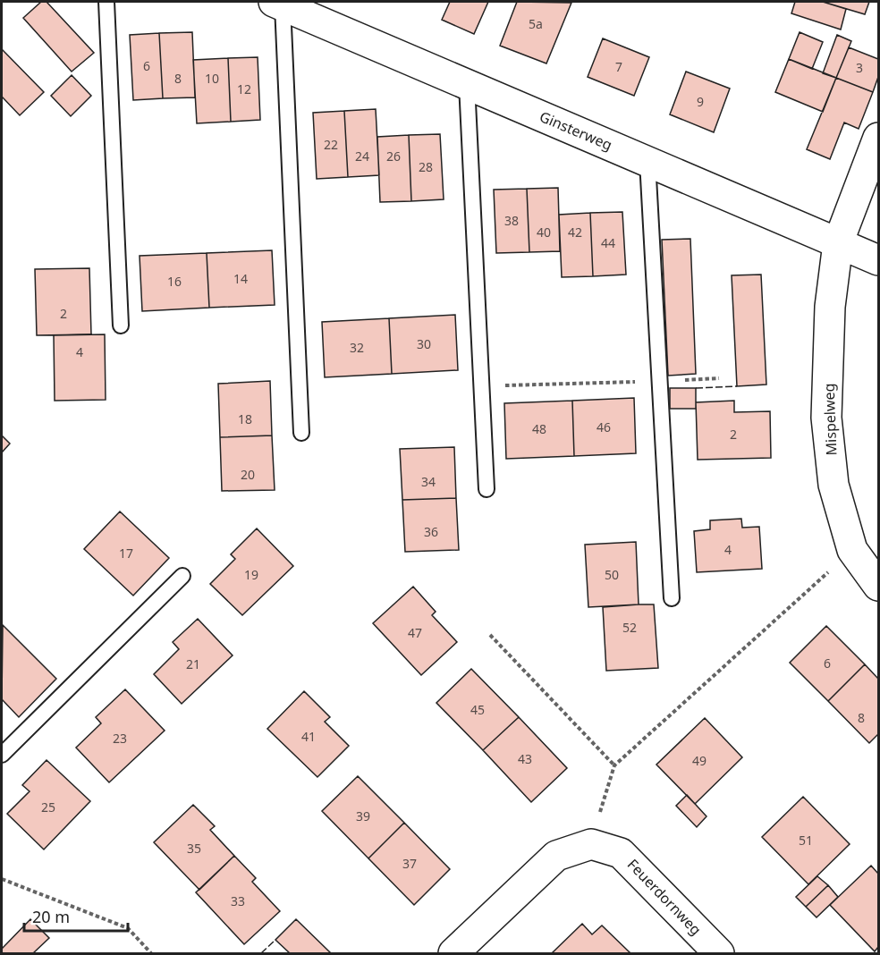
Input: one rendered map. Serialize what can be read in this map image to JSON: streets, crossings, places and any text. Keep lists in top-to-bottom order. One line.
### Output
{"streets":{"street":["Ginsterweg","Mispelweg","Feuerdornweg"]},"crossings":[["Ginsterweg","Mispelweg"]],"house_numbers":["5a","6","7","3","8","10","12","9","22","24","26","28","38","40","42","44","14","16","2","30","32","4","18","46","48","2","20","34","36","4","17","19","50","52","47","6","21","45","8","41","23","43","49","25","39","51","35","37","33"],"scale_bar":"20 m"}
